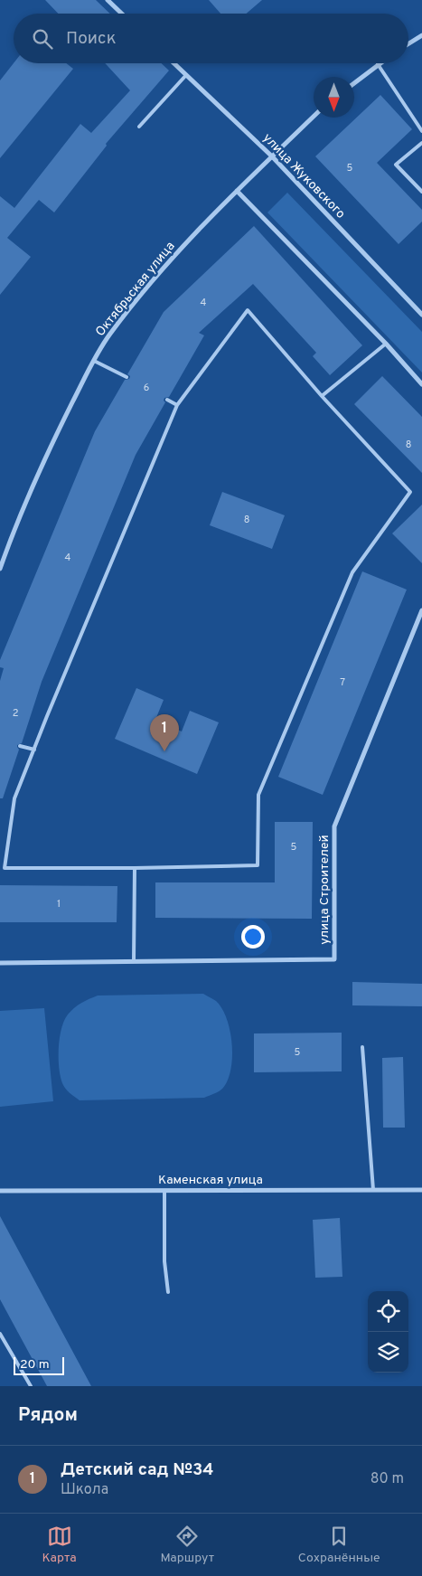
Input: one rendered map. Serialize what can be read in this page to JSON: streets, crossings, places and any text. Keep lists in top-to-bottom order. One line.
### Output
{"streets":{"street":["улица Жуковского","Октябрьская улица","улица Строителей","Каменская улица"]},"crossings":[["улица Жуковского","Октябрьская улица"]],"house_numbers":["5","4","6","8","8","4","7","2","5","1","5"],"scale_bar":"20 m","north":"bottom","page":{"search":"Поиск","pins":"1","scale":"20 m","heading":"Рядом","list":[{"mark":"1","name":"Детский сад №34","note":"Школа","value":"80 m"}],"nav":["Карта","Маршрут","Сохранённые"]}}
